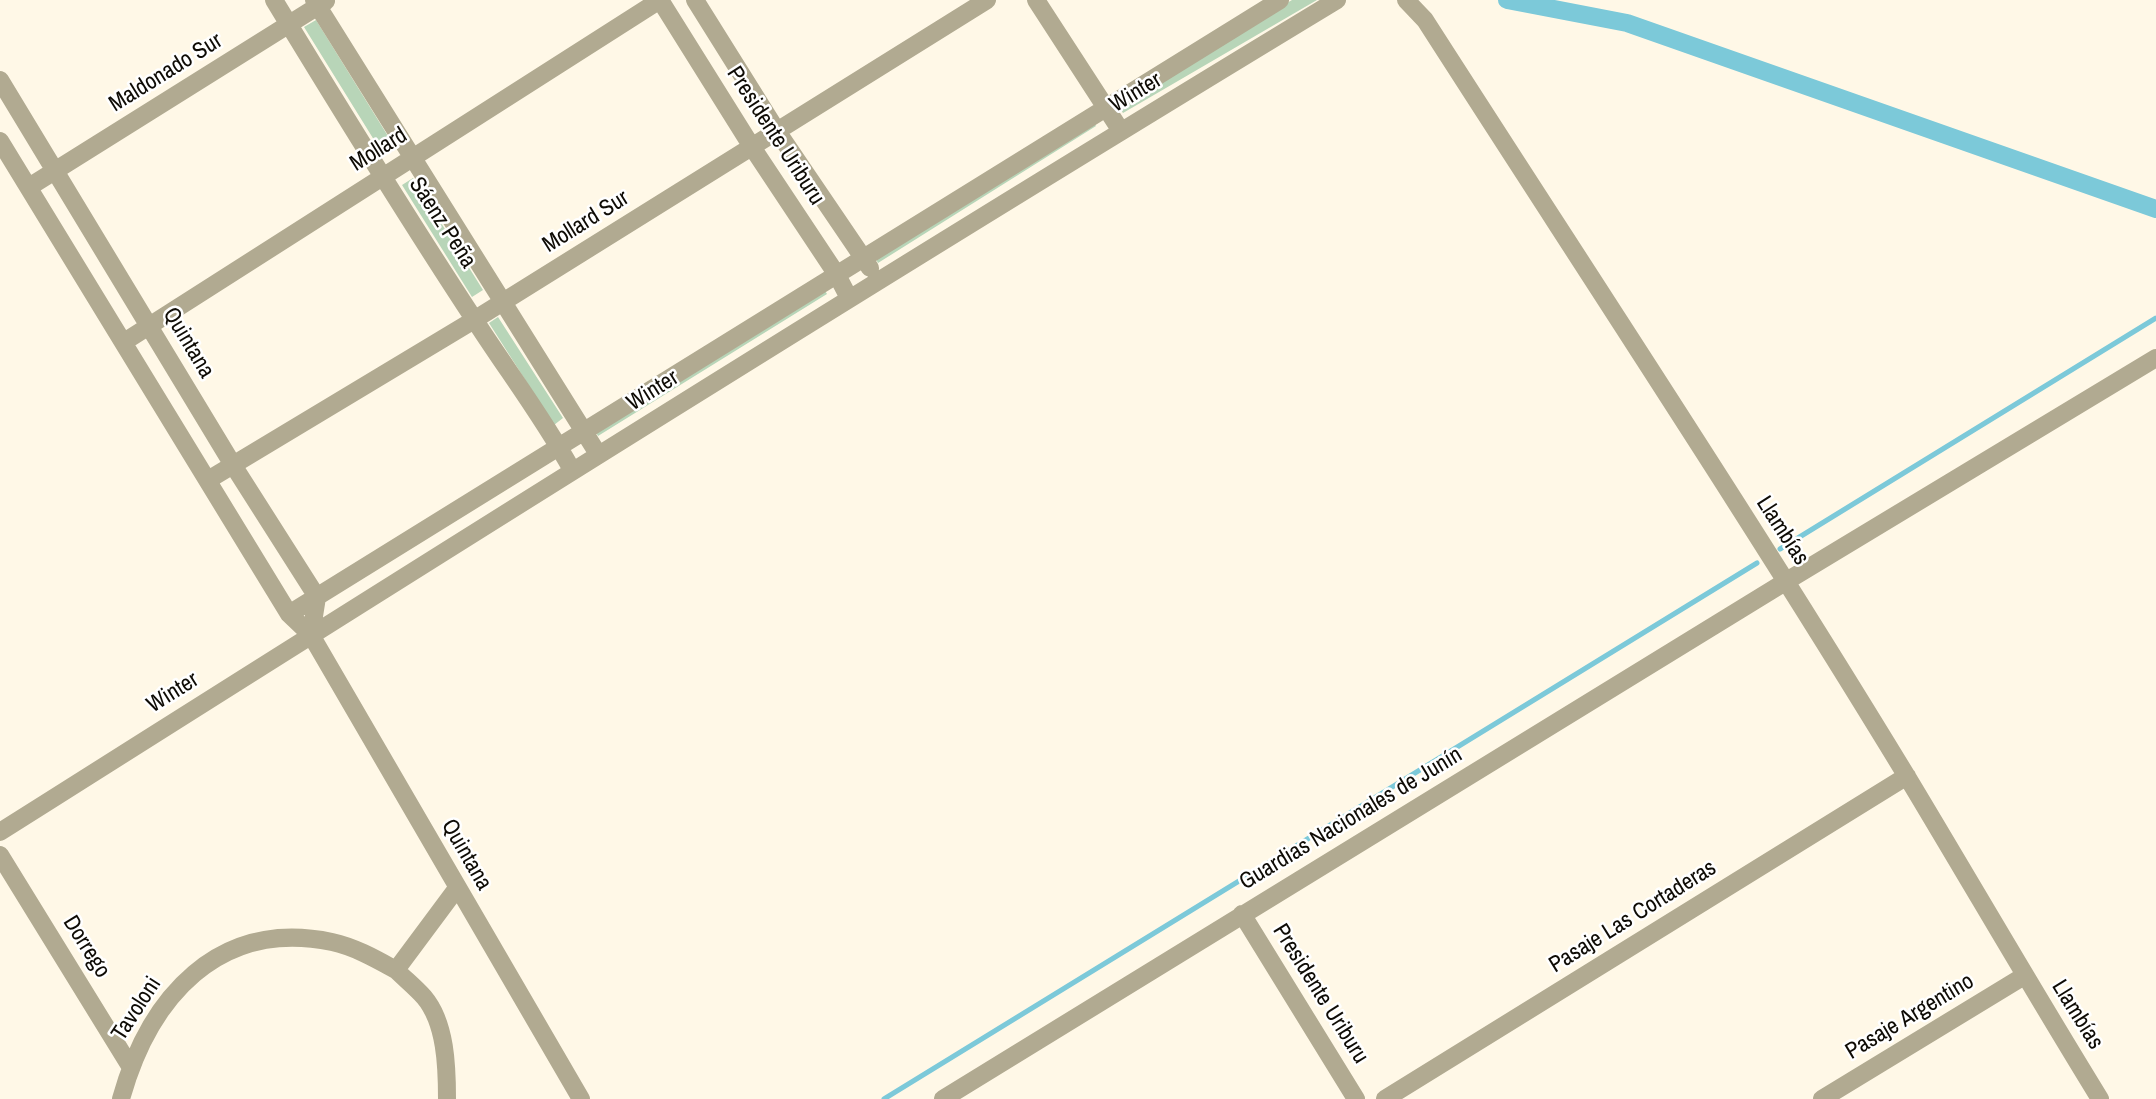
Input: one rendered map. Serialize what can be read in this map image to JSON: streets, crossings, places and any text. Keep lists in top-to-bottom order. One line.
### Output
{"streets":{"street":["Maldonado Sur","Winter","Presidente Uriburu","Mollard","Mollard Sur","Sáenz Peña","Quintana","Llambías","Guardias Nacionales de Junín","Pasaje Las Cortaderas","Dorrego","Tavoloni","Pasaje Argentino"]},"crossings":[["Maldonado Sur","Sáenz Peña"],["Maldonado Sur","Quintana"],["Winter","Presidente Uriburu"],["Winter","Sáenz Peña"],["Winter","Quintana"],["Presidente Uriburu","Mollard"],["Presidente Uriburu","Mollard Sur"],["Presidente Uriburu","Guardias Nacionales de Junín"],["Mollard","Sáenz Peña"],["Mollard","Quintana"],["Mollard Sur","Sáenz Peña"],["Mollard Sur","Quintana"],["Llambías","Guardias Nacionales de Junín"],["Llambías","Pasaje Las Cortaderas"],["Llambías","Pasaje Argentino"],["Dorrego","Tavoloni"]]}
